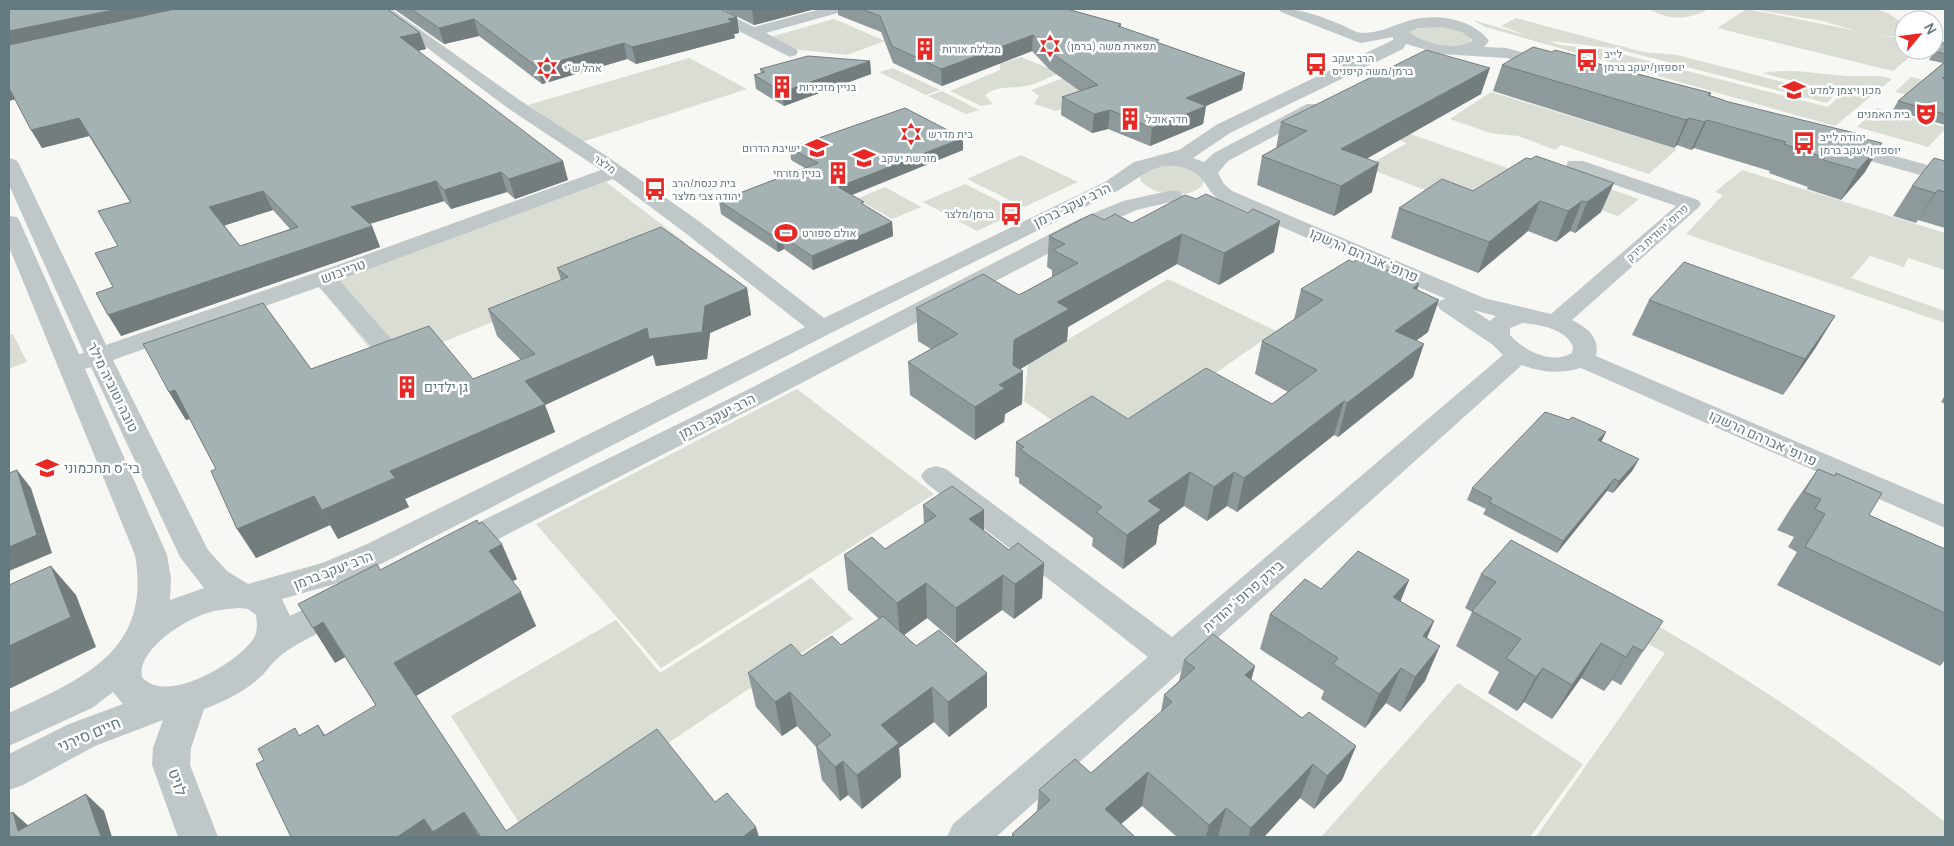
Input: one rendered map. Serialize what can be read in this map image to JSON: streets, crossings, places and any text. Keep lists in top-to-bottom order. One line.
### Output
{"streets":{"street":["מלצר","הרב יעקב ברמן","פרופ' יהודית בירק","פרופ' אברהם הרשקו","טרייבוש","טובה וטוביה מילר","בירק פרופ' יהודית","חיים סירני","לויט"]},"crossings":[["מלצר","הרב יעקב ברמן"],["מלצר","טרייבוש"],["הרב יעקב ברמן","פרופ' אברהם הרשקו"],["הרב יעקב ברמן","טובה וטוביה מילר"],["פרופ' יהודית בירק","פרופ' אברהם הרשקו"],["פרופ' אברהם הרשקו","בירק פרופ' יהודית"],["טרייבוש","טובה וטוביה מילר"],["טובה וטוביה מילר","חיים סירני"],["חיים סירני","לויט"]],"places":{"synagogue":["תפארת משה (ברמן)","אהל ש\"י","בית מדרש"],"building":["מכללת אורות","בניין מזכירות","חדר אוכל","בניין מזרחי","גן ילדים"],"bus stop":["לייב יוספזון/יעקב ברמן","הרב יעקב ברמן/משה קיפניס","יהודה לייב יוספזון/יעקב ברמן","בית כנסת/הרב יהודה צבי מלצר","ברמן/מלצר"],"school or university":["מכון ויצמן למדע","ישיבת הדרום","מורשת יעקב","בי\"ס תחכמוני"],"theatre":["בית האמנים"],"sports":["אולם ספורט"]},"north":"top right"}
